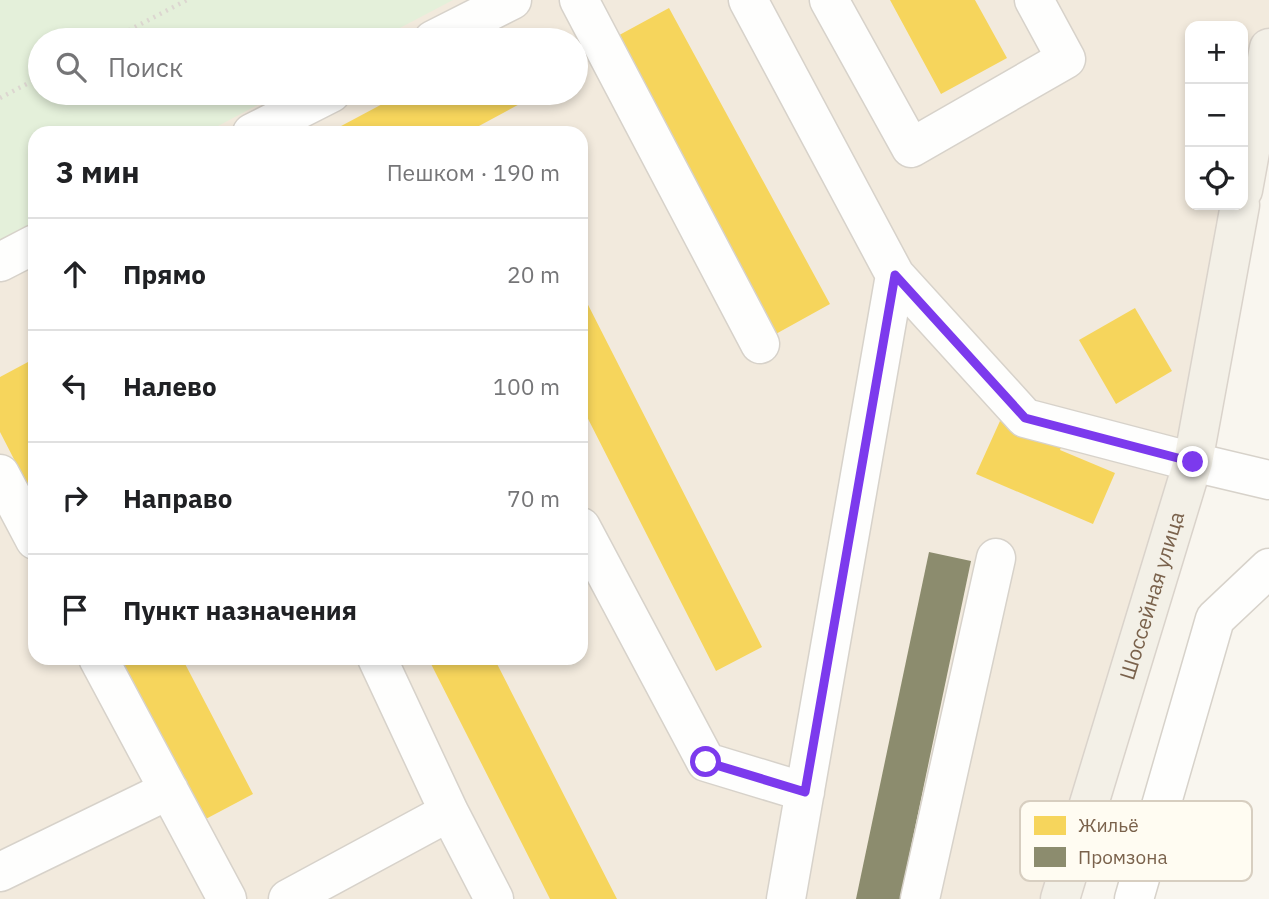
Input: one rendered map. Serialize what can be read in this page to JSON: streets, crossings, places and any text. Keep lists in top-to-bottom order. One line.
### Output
{"streets":{"main road":["Шоссейная улица"]},"legend":["Жильё","Промзона"],"page":{"map_buttons":["+","−"],"search":"Поиск","heading":["3 мин","Пешком · 190 m"],"list":[["Прямо","20 m"],["Налево","100 m"],["Направо","70 m"],"Пункт назначения"]}}
